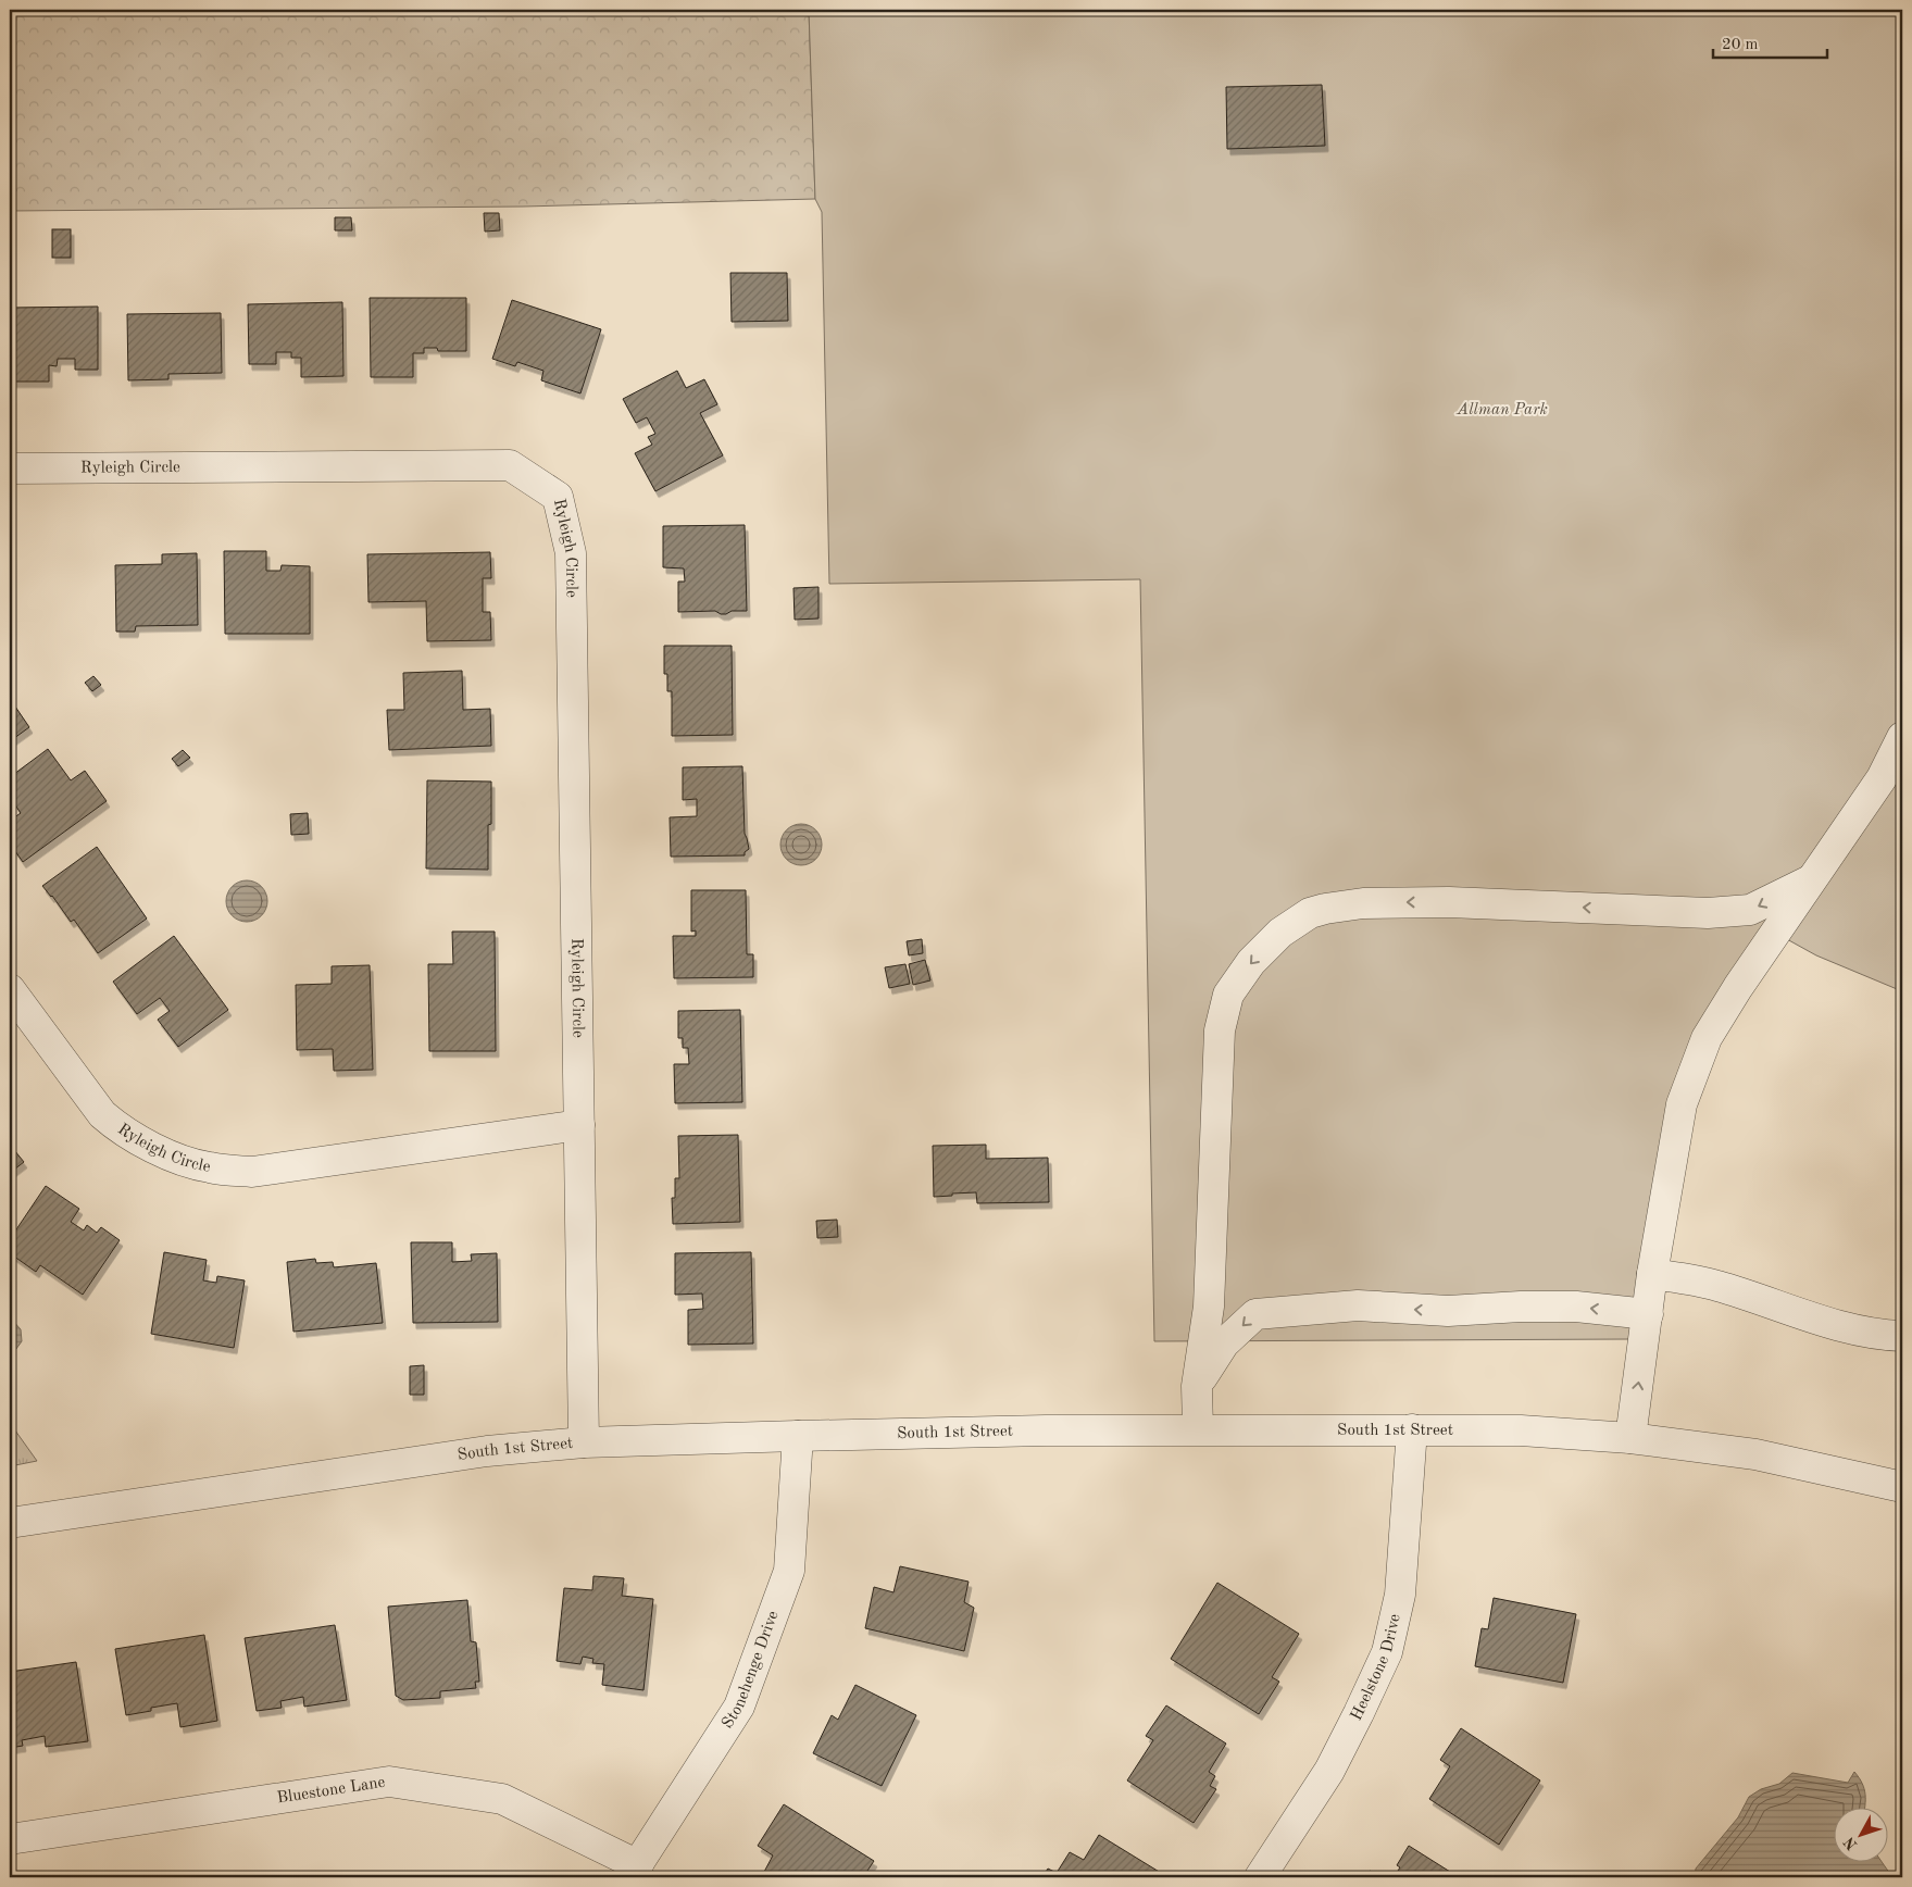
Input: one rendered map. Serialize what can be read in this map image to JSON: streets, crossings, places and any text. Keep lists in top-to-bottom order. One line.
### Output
{"streets":{"street":["Ryleigh Circle","South 1st Street","Heelstone Drive","Stonehenge Drive","Bluestone Lane"]},"crossings":[["Ryleigh Circle","South 1st Street"],["South 1st Street","Heelstone Drive"],["South 1st Street","Stonehenge Drive"],["Stonehenge Drive","Bluestone Lane"]],"parks":["Allman Park"],"scale_bar":"20 m","north":"bottom left"}
